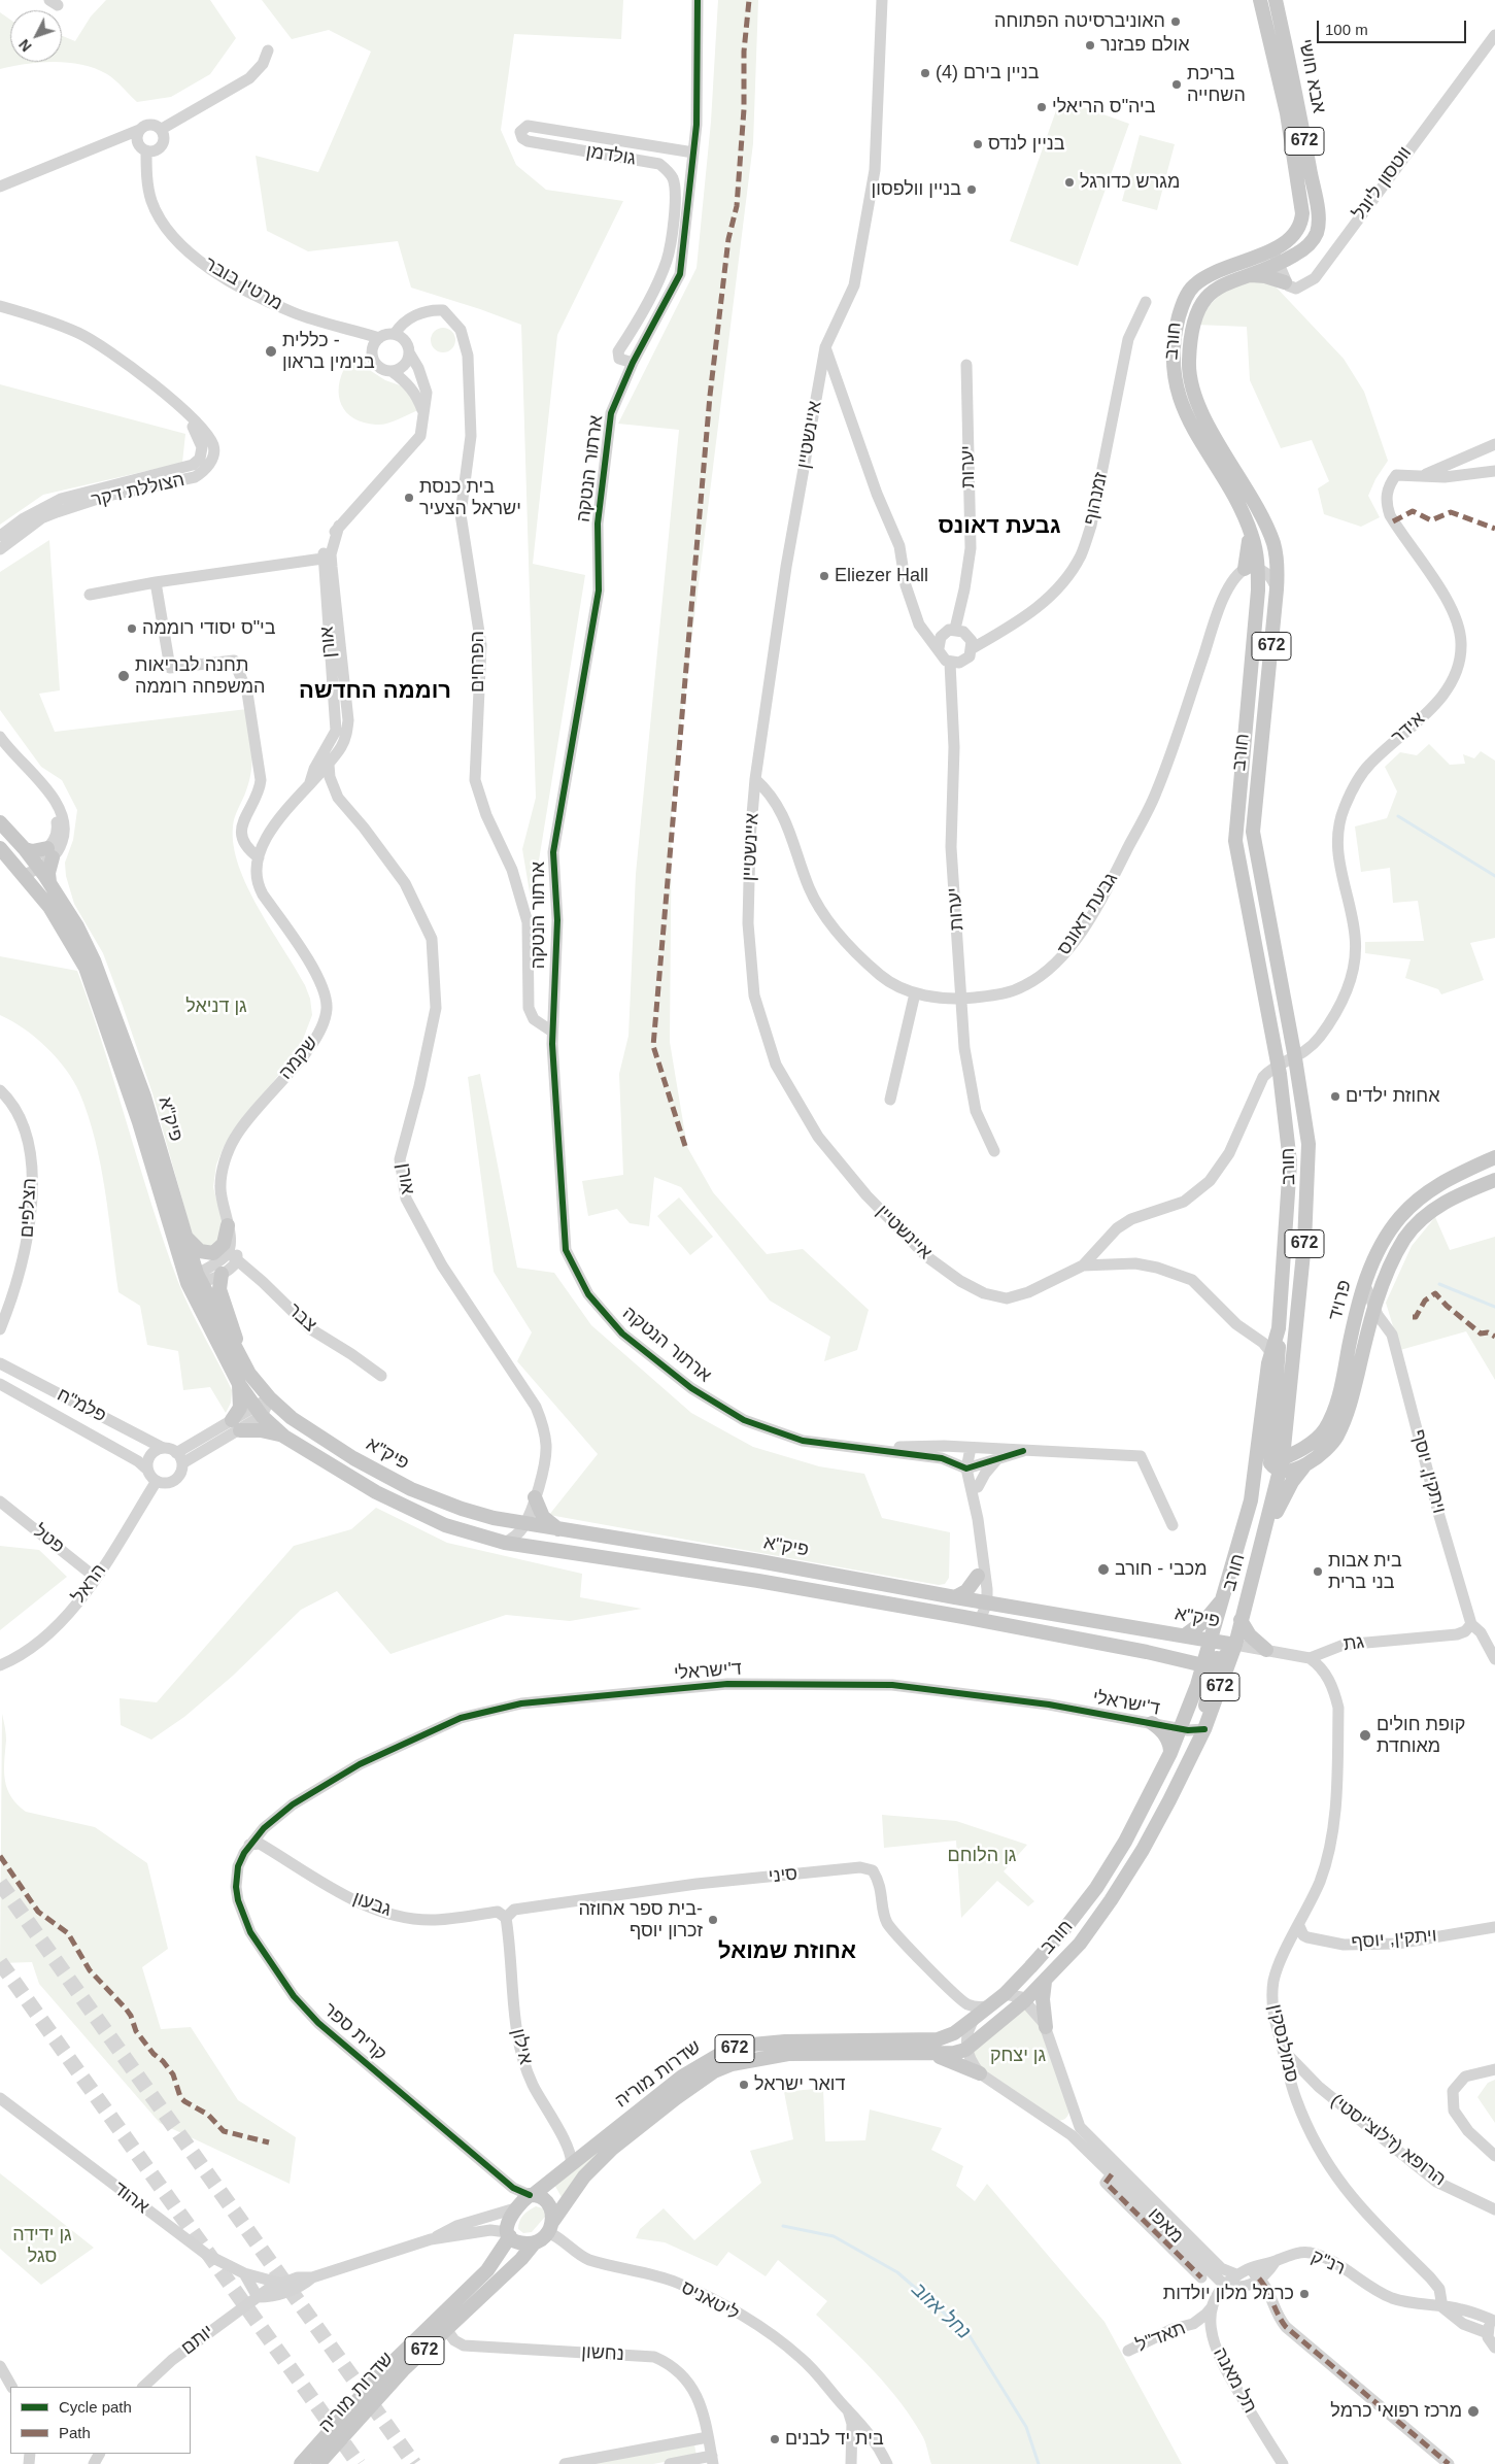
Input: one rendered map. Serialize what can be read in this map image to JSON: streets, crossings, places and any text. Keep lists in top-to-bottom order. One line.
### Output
{"streets":{"main road":["אבא חושי","672","חורב","פיק\"א","פרויד","שדרות מוריה"],"street":["גולדמן","ווטסון ליונל","מרטין בובר","איינשטיין","יערות","ארתור הנטקה","הצוללת דקר","זמנהוף","אורן","הפרחים","אידר","גבעת דאונס","שקמה","הצלפים","צבר","פלמ\"ח","ויתקין, יוסף","פטל","הראל","גת","ד'ישראלי","סיני","גבעון","קרית ספר","סמולנסקין","אילון","הרופא (ז'לוצ'יסטי)","אהוד","מאפו","רנ\"ק","ליטאניס","תאד\"ל","יותם","נחשון","תל מאנה"]},"crossings":[["אבא חושי","חורב"],["672","קרית ספר"],["672","שדרות מוריה"],["672","ליטאניס"],["672","יותם"],["גולדמן","ארתור הנטקה"],["מרטין בובר","אורן"],["מרטין בובר","הפרחים"],["חורב","איינשטיין"],["חורב","אידר"],["חורב","גבעת דאונס"],["חורב","פיק\"א"],["חורב","פרויד"],["חורב","גת"],["חורב","ד'ישראלי"],["חורב","סיני"],["חורב","שדרות מוריה"],["חורב","מאפו"],["איינשטיין","גבעת דאונס"],["יערות","זמנהוף"],["יערות","גבעת דאונס"],["ארתור הנטקה","הפרחים"],["אורן","הפרחים"],["אורן","שקמה"],["אורן","פיק\"א"],["שקמה","צבר"],["פיק\"א","גת"],["פרויד","ויתקין, יוסף"],["פלמ\"ח","הראל"],["ויתקין, יוסף","גת"],["ויתקין, יוסף","סמולנסקין"],["פטל","הראל"],["גת","סמולנסקין"],["ד'ישראלי","גבעון"],["ד'ישראלי","קרית ספר"],["סיני","גבעון"],["סיני","אילון"],["גבעון","קרית ספר"],["גבעון","אילון"],["קרית ספר","שדרות מוריה"],["קרית ספר","ליטאניס"],["קרית ספר","יותם"],["סמולנסקין","הרופא (ז'לוצ'יסטי)"],["סמולנסקין","רנ\"ק"],["אילון","שדרות מוריה"],["שדרות מוריה","מאפו"],["שדרות מוריה","ליטאניס"],["שדרות מוריה","יותם"],["שדרות מוריה","נחשון"],["אהוד","יותם"],["מאפו","רנ\"ק"],["מאפו","תל מאנה"],["רנ\"ק","תל מאנה"],["ליטאניס","יותם"],["תאד\"ל","תל מאנה"]],"districts":["גבעת דאונס","רוממה החדשה","אחוזת שמואל"],"water":["נחל אזוב"],"parks":["גן דניאל","גן הלוחם","גן יצחק","גן ידידה סגל"],"places":["האוניברסיטה הפתוחה","אולם פבזנר","בניין בירם (4)","בריכת השחייה","ביה\"ס הריאלי","בניין לנדס","מגרש כדורגל","בניין וולפסון","כללית - בנימין בראון","בית כנסת ישראל הצעיר","Eliezer Hall","בי\"ס יסודי רוממה","תחנה לבריאות המשפחה רוממה","אחוזת ילדים","מכבי - חורב","בית אבות בני ברית","קופת חולים מאוחדת","בית ספר אחוזה- זכרון יוסף","דואר ישראל","כרמל מלון יולדות","מרכז רפואי כרמל","בית יד לבנים"],"legend":["Cycle path","Path"],"scale_bar":"100 m","north":"bottom left"}
